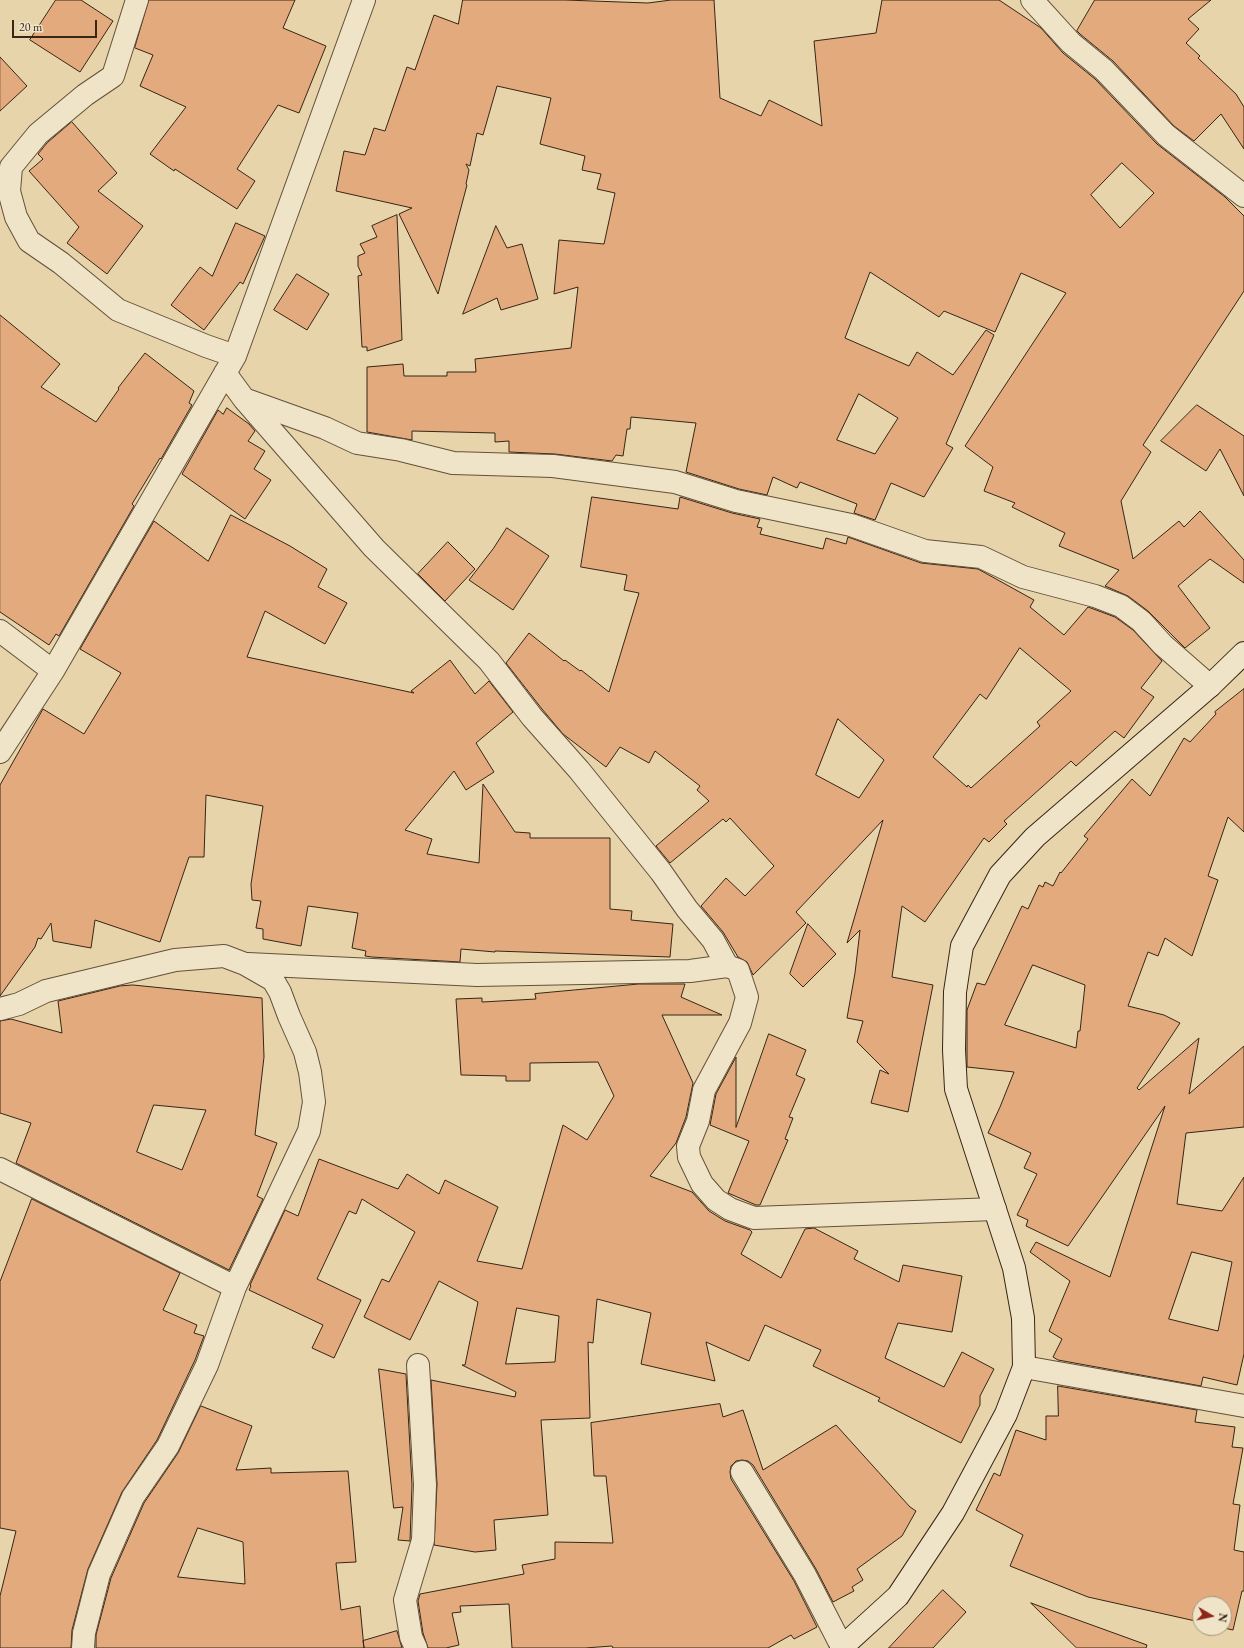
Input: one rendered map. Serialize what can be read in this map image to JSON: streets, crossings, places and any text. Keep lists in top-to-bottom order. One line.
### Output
{"scale_bar":"20 m","north":"right"}
